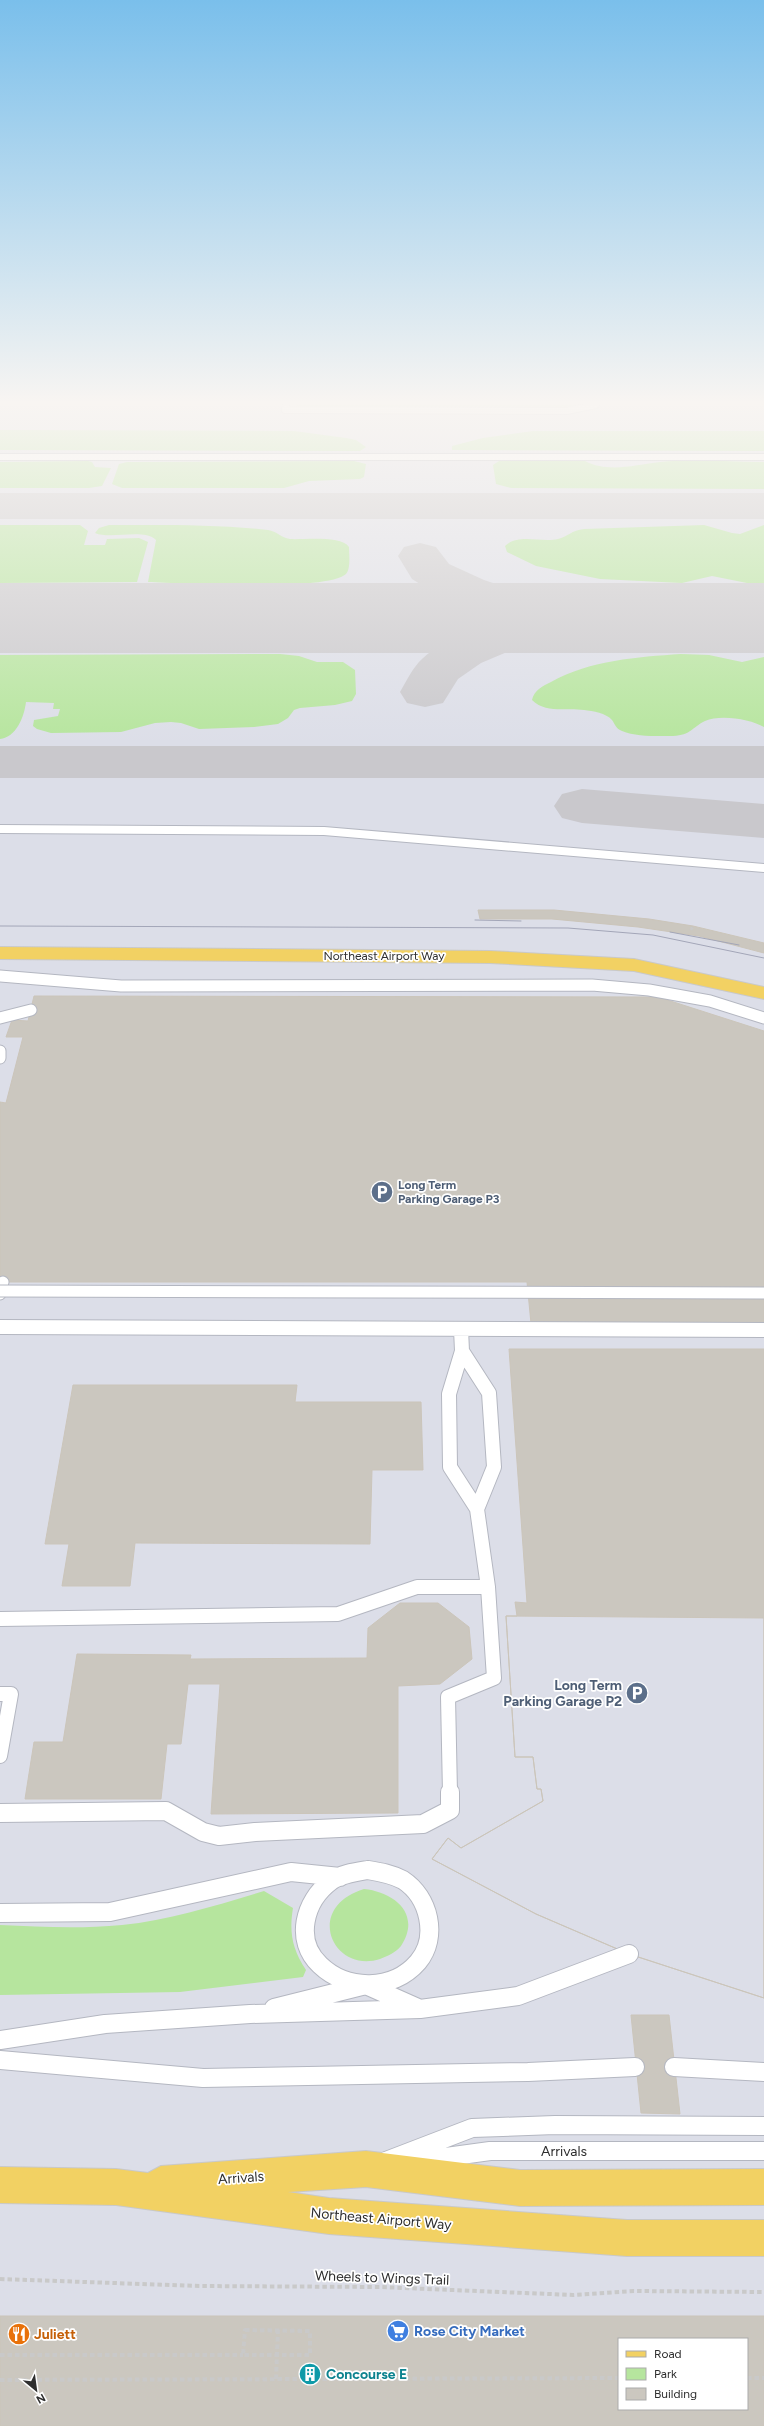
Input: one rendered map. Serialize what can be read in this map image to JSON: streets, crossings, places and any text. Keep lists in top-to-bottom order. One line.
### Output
{"streets":{"main road":["Northeast Airport Way","Arrivals"],"path":["Wheels to Wings Trail"]},"crossings":[["Northeast Airport Way","Arrivals"]],"places":{"parking":["Long Term Parking Garage P3","Long Term Parking Garage P2"],"supermarket":["Rose City Market"],"restaurant":["Juliett"],"building":["Concourse E"]},"legend":["Road","Park","Building"],"north":"bottom right"}
